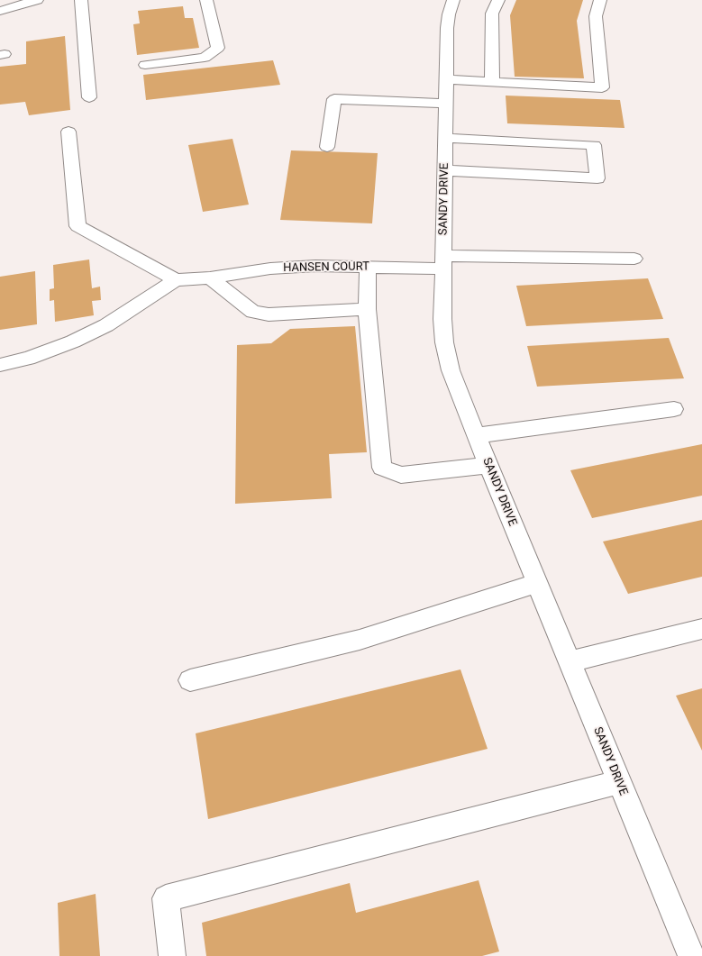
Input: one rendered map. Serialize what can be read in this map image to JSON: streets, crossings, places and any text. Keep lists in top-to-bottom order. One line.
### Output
{"streets":{"street":["SANDY DRIVE","HANSEN COURT"]},"crossings":[["SANDY DRIVE","HANSEN COURT"]]}
